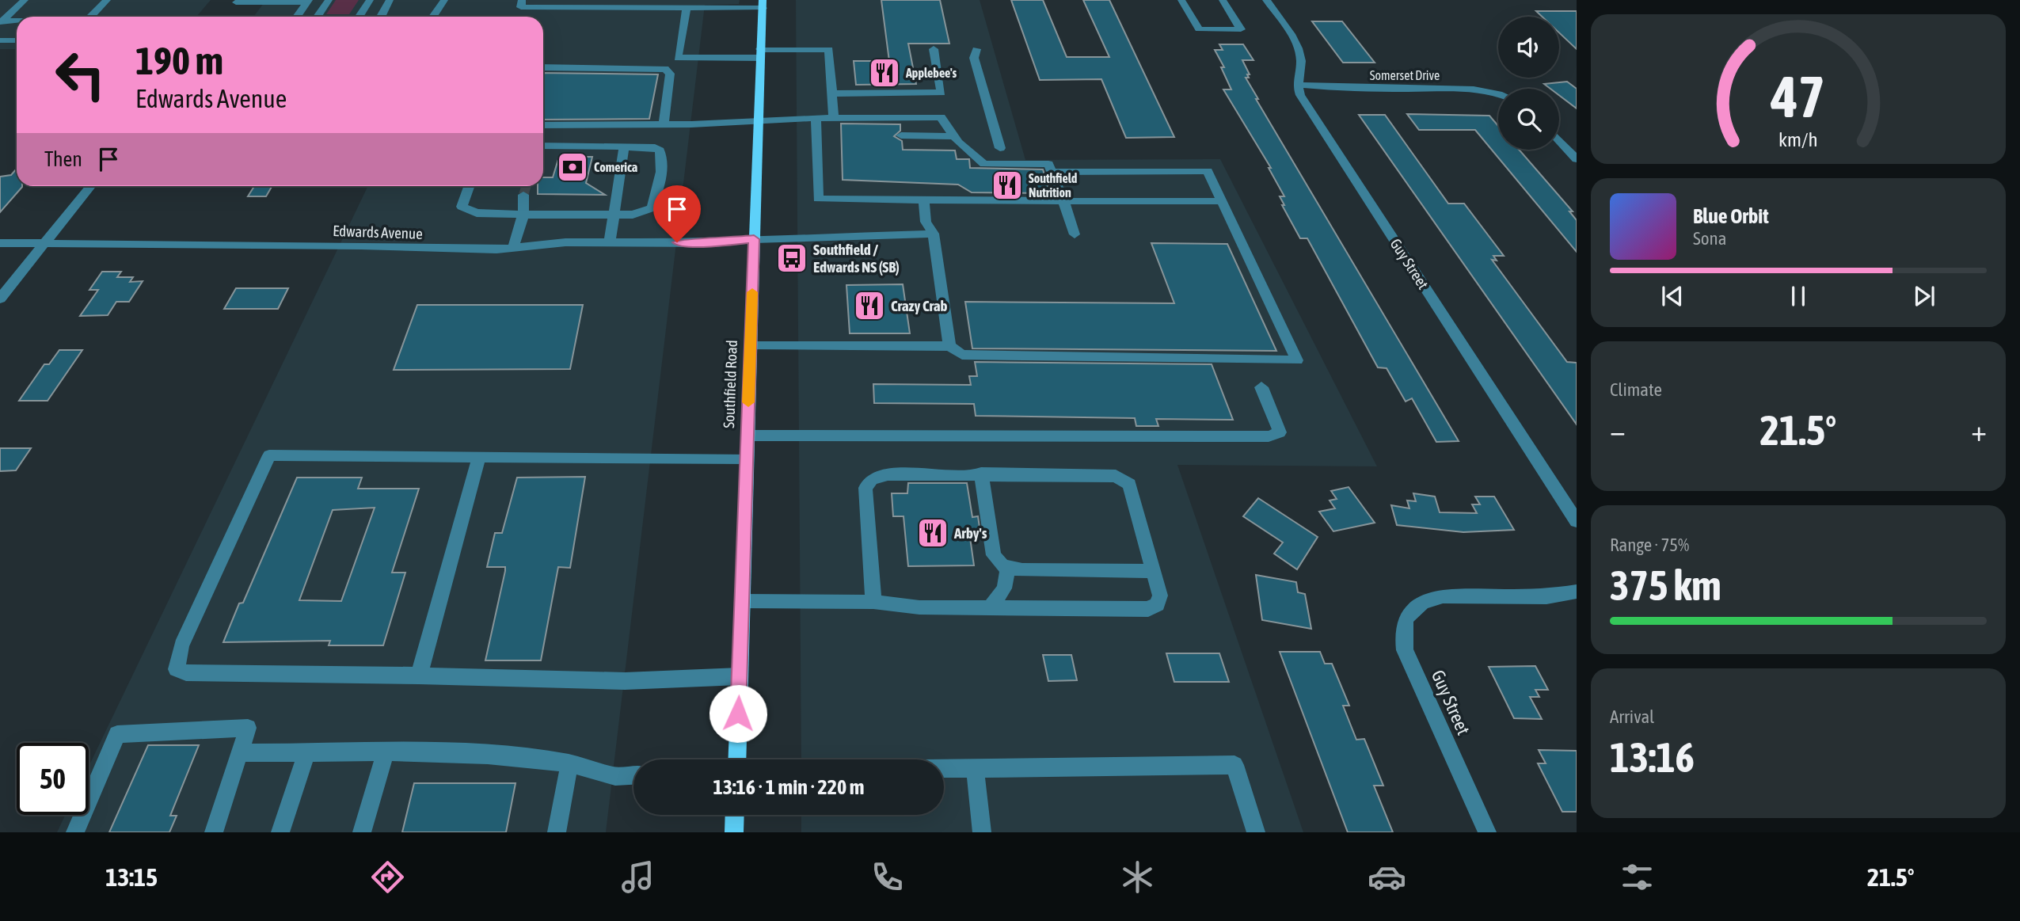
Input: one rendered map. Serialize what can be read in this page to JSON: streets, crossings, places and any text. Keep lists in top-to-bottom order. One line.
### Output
{"streets":{"main road":["Southfield Road"],"street":["Somerset Drive","Edwards Avenue","Guy Street"]},"crossings":[["Somerset Drive","Guy Street"],["Edwards Avenue","Southfield Road"]],"places":{"restaurant":["Applebee's","Southfield Nutrition","Crazy Crab","Arby's"],"bank":["Comerica"],"bus stop":["Southfield / Edwards NS (SB)"]},"page":{"turn":["190 m","Edwards Avenue"],"then":"Then","song":["Blue Orbit","Sona"],"tile":["Climate",["Range · 75%","375 km"],["Arrival","13:16"]],"heat":["−","21.5°","+"],"limit":"50","trip":"13:16 · 1 min · 220 m","tabs":["13:15","21.5°"],"gauge":["47","km/h"]}}
